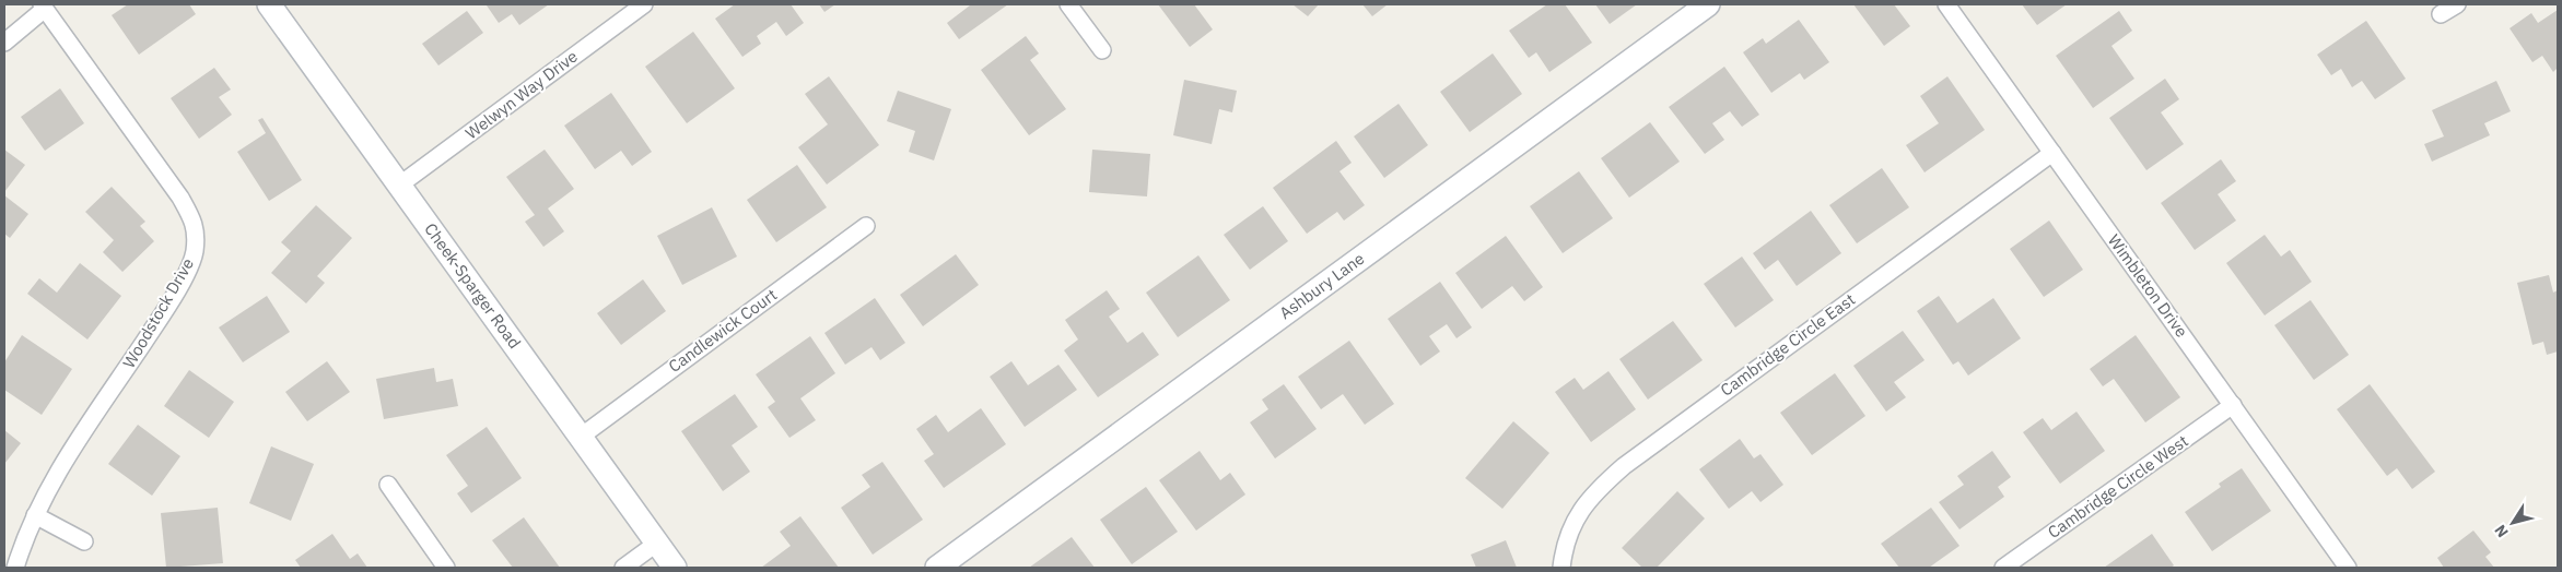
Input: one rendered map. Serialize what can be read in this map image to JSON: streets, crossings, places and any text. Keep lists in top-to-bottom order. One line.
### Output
{"streets":{"street":["Welwyn Way Drive","Cheek-Sparger Road","Ashbury Lane","Wimbleton Drive","Woodstock Drive","Candlewick Court","Cambridge Circle East","Cambridge Circle West"]},"crossings":[["Welwyn Way Drive","Cheek-Sparger Road"],["Cheek-Sparger Road","Candlewick Court"],["Wimbleton Drive","Cambridge Circle East"],["Wimbleton Drive","Cambridge Circle West"]],"north":"bottom left"}
